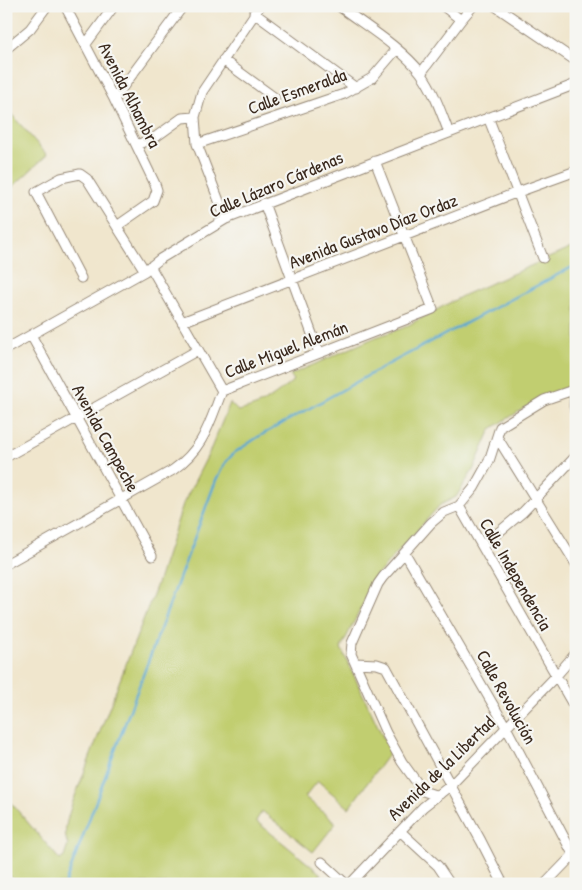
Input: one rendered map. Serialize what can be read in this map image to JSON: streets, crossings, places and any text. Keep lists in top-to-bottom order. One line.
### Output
{"streets":{"street":["Calle Esmeralda","Avenida Alhambra","Calle Lázaro Cárdenas","Avenida Gustavo Díaz Ordaz","Calle Miguel Alemán","Avenida Campeche","Calle Independencia","Calle Revolución","Avenida de la Libertad"]},"crossings":[["Calle Lázaro Cárdenas","Avenida Campeche"],["Avenida Gustavo Díaz Ordaz","Calle Miguel Alemán"],["Calle Miguel Alemán","Avenida Campeche"],["Calle Independencia","Avenida de la Libertad"],["Calle Revolución","Avenida de la Libertad"]]}
